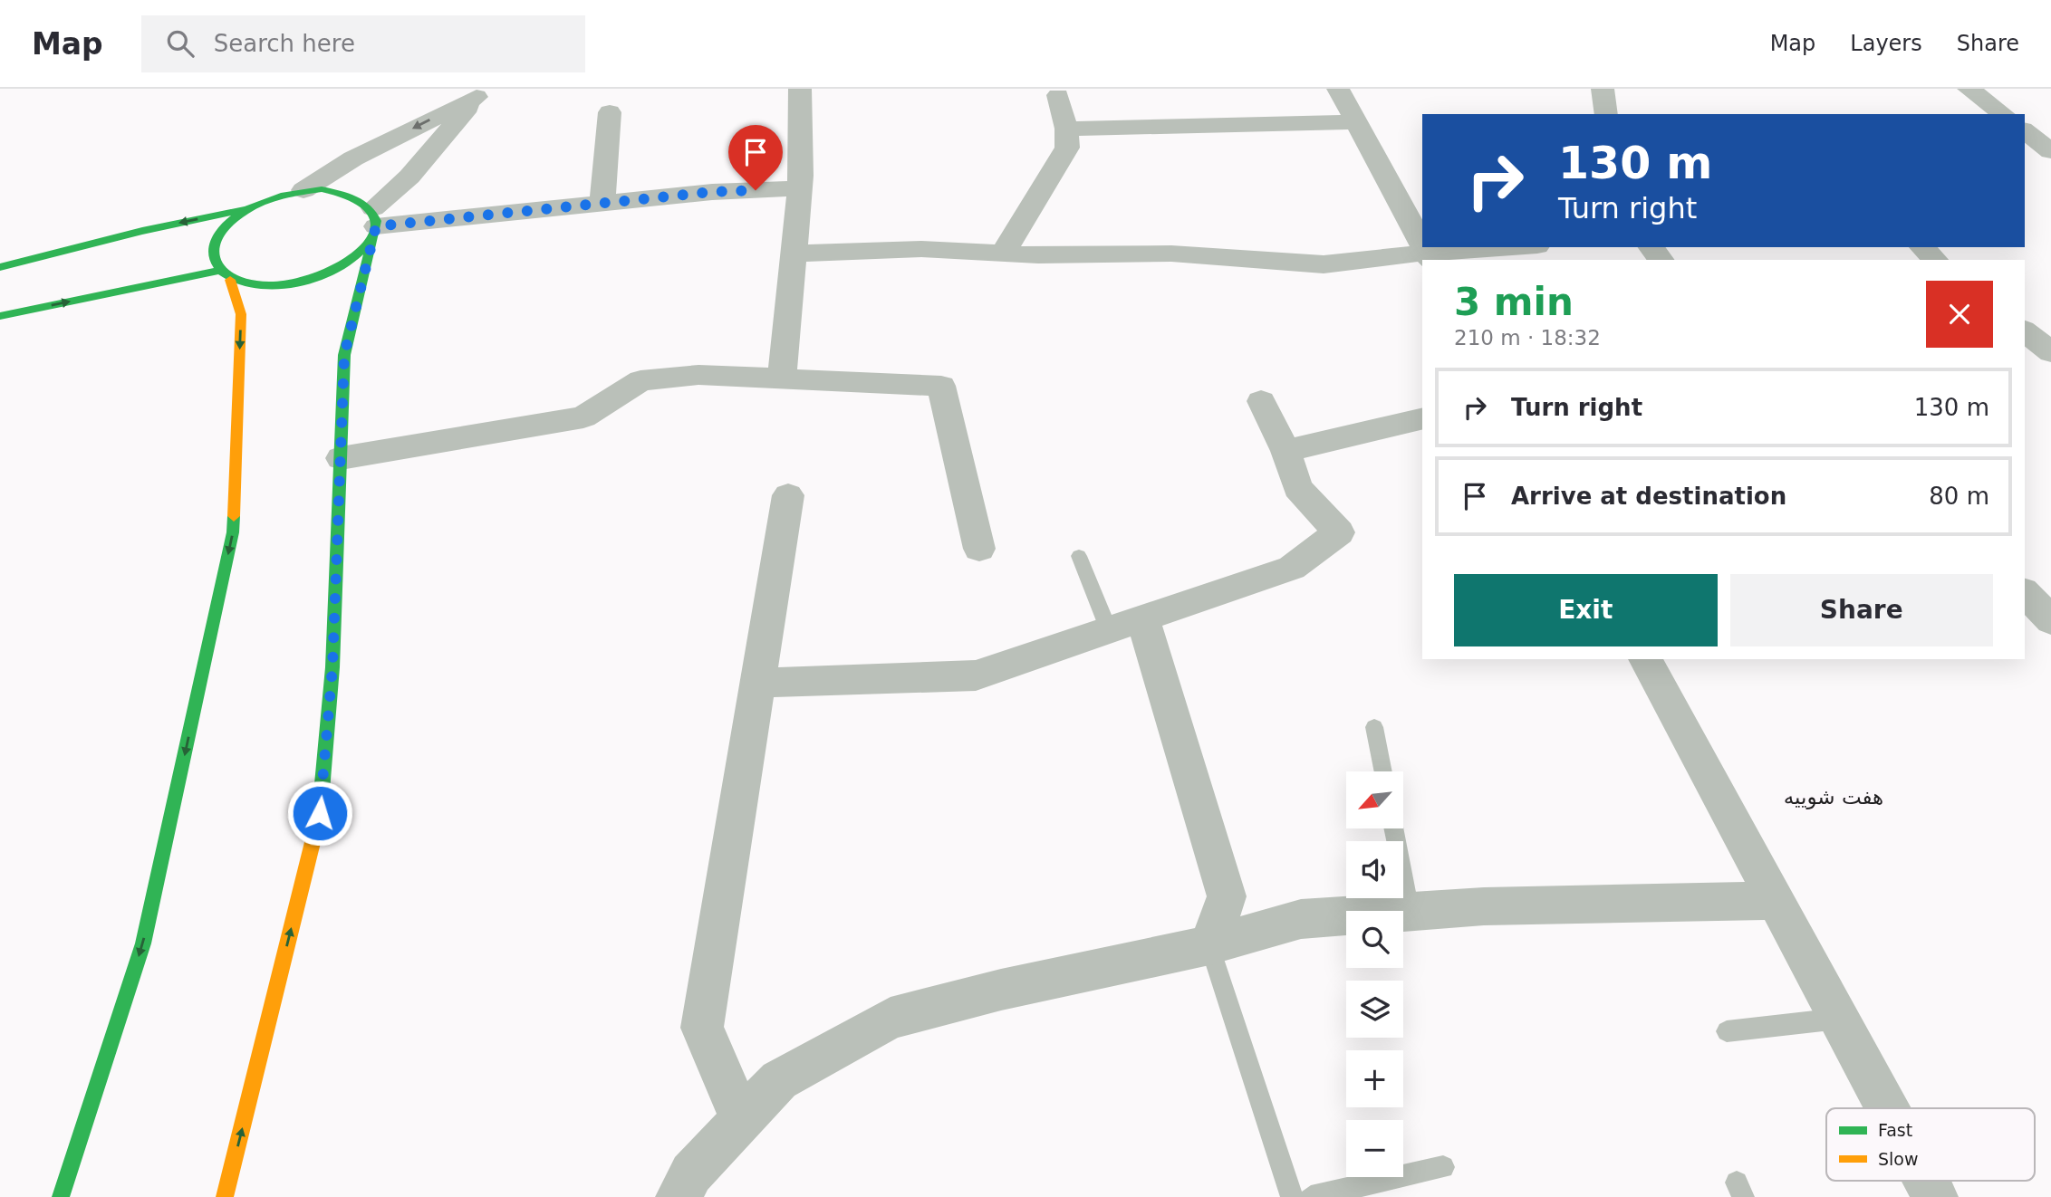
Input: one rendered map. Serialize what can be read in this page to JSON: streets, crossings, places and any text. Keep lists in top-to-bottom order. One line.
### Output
{"districts":["هفت شوییه"],"legend":["Fast","Slow"],"north":"bottom left","page":{"header":"Map","search":"Search here","nav":["Map","Layers","Share"],"turn":["130 m","Turn right"],"heading":["3 min","210 m · 18:32"],"list":[{"name":"Turn right","value":"130 m"},{"name":"Arrive at destination","value":"80 m"}],"buttons":["Exit","Share"],"map_buttons":["+","−"]}}
